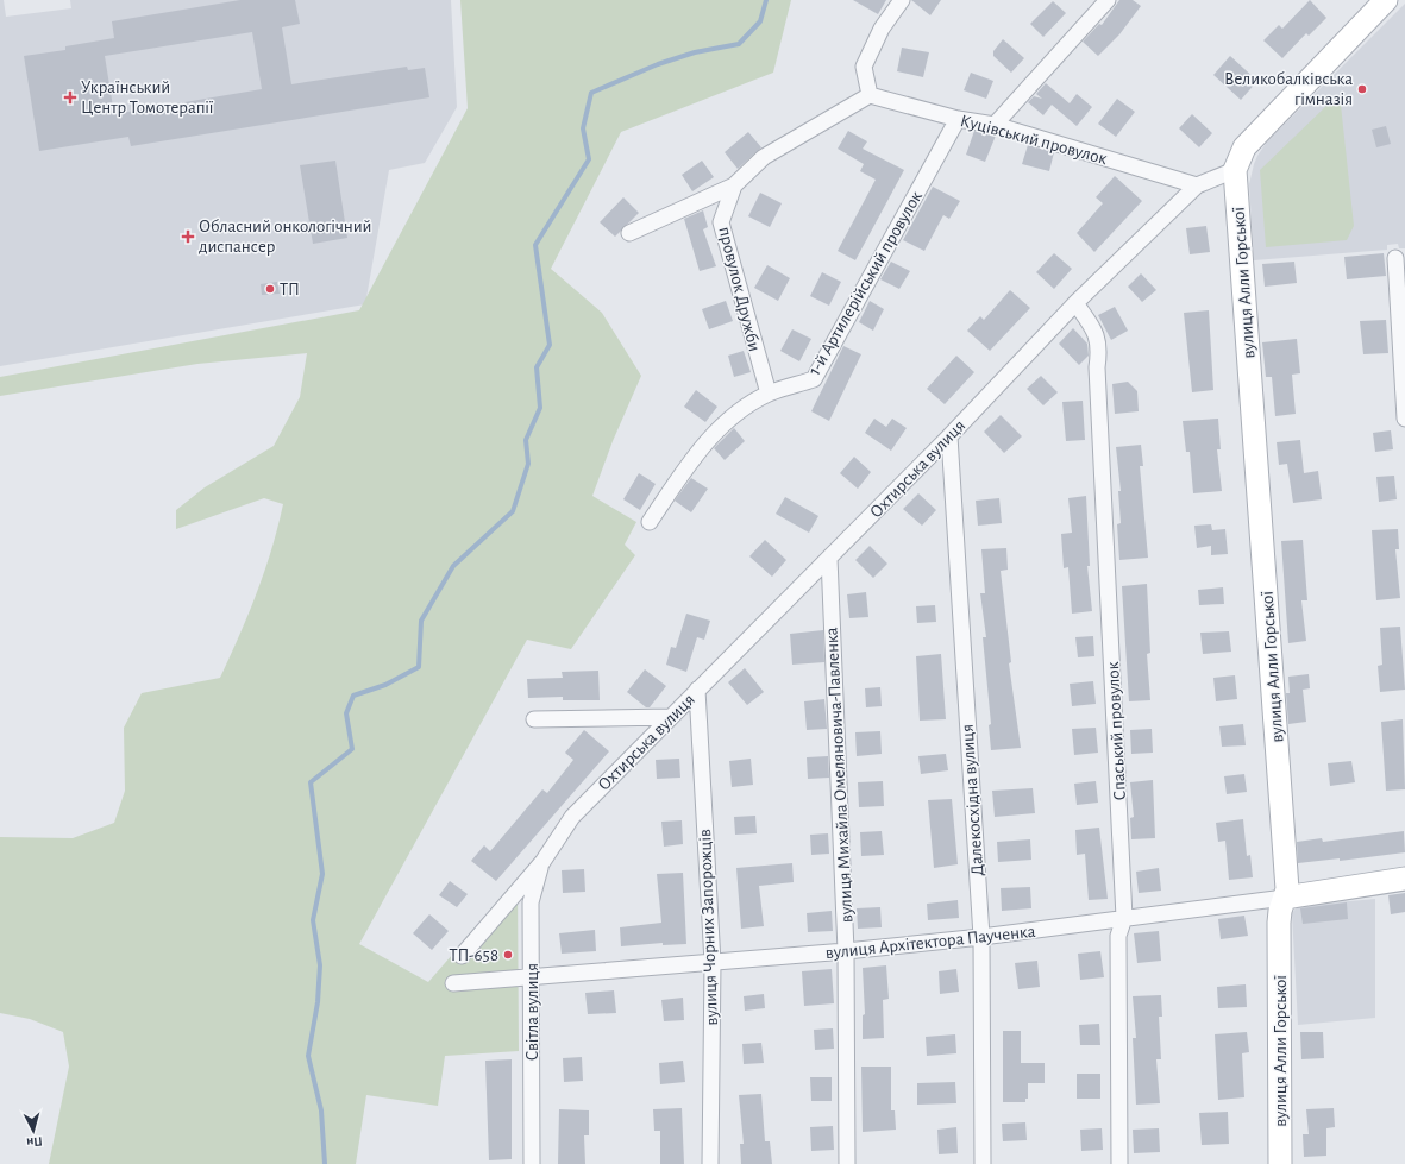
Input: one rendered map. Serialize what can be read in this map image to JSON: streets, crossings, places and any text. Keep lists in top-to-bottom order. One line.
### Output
{"streets":{"street":["Куцівський провулок","1-й Артилерійський провулок","вулиця Алли Горської","провулок Дружби","Охтирська вулиця","Спаський провулок","вулиця Михайла Омеляновича-Павленка","Далекосхідна вулиця","вулиця Чорних Запорожців","вулиця Архітектора Паученка","Світла вулиця"]},"crossings":[["Куцівський провулок","1-й Артилерійський провулок"],["Куцівський провулок","Охтирська вулиця"],["1-й Артилерійський провулок","провулок Дружби"],["вулиця Алли Горської","Охтирська вулиця"],["вулиця Алли Горської","вулиця Архітектора Паученка"],["Охтирська вулиця","Спаський провулок"],["Охтирська вулиця","вулиця Михайла Омеляновича-Павленка"],["Охтирська вулиця","Далекосхідна вулиця"],["Охтирська вулиця","вулиця Чорних Запорожців"],["Охтирська вулиця","Світла вулиця"],["Спаський провулок","вулиця Архітектора Паученка"],["вулиця Михайла Омеляновича-Павленка","вулиця Архітектора Паученка"],["Далекосхідна вулиця","вулиця Архітектора Паученка"],["вулиця Чорних Запорожців","вулиця Архітектора Паученка"],["вулиця Архітектора Паученка","Світла вулиця"]],"places":{"other":["Великобалківська гімназія","ТП","ТП-658"],"health":["Український Центр Томотерапії","Обласний онкологічний диспансер"]},"north":"bottom"}
